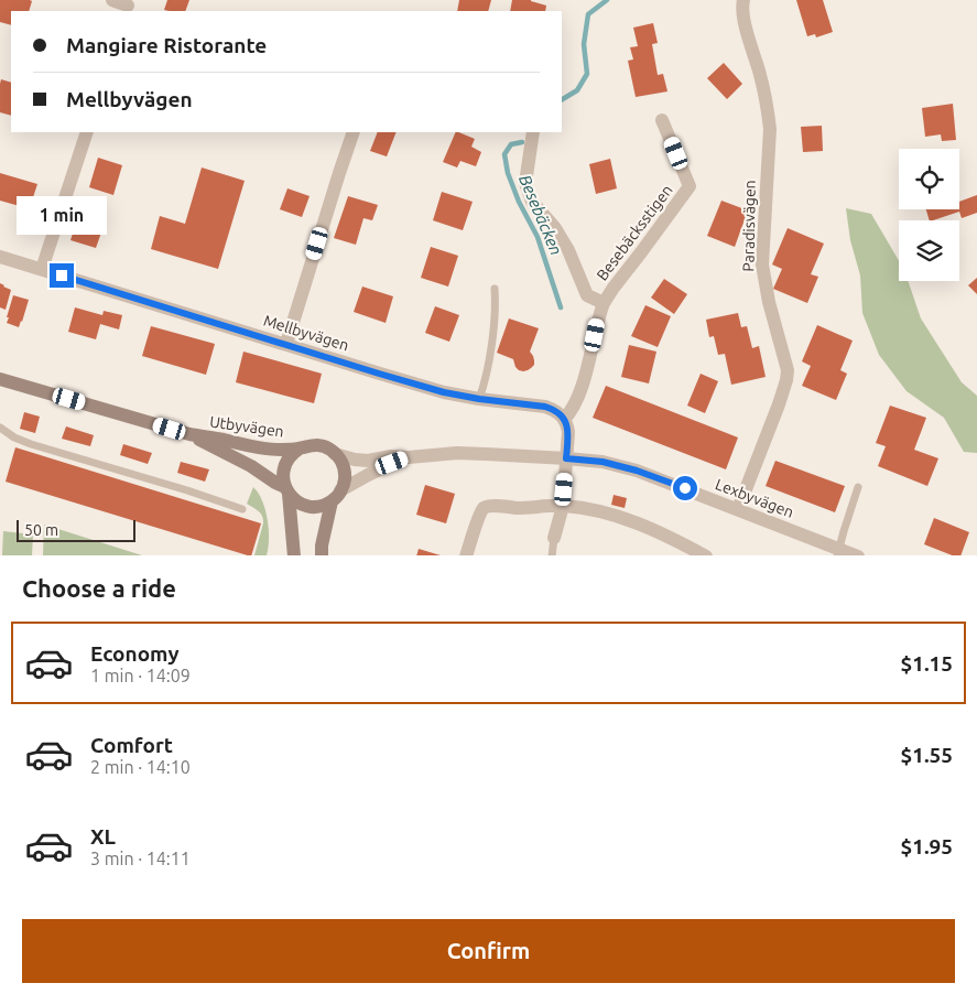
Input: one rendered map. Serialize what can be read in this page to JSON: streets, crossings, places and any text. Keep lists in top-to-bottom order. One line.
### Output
{"streets":{"main road":["Utbyvägen"],"street":["Paradisvägen","Besebäcksstigen","Mellbyvägen","Lexbyvägen"]},"crossings":[["Paradisvägen","Lexbyvägen"],["Utbyvägen","Lexbyvägen"]],"water":["Besebäcken"],"scale_bar":"50 m","page":{"banner":["Mangiare Ristorante","Mellbyvägen"],"bubble":"1 min","scale":"50 m","heading":"Choose a ride","list":[{"name":"Economy","note":"1 min · 14:09","value":"$1.15"},{"name":"Comfort","note":"2 min · 14:10","value":"$1.55"},{"name":"XL","note":"3 min · 14:11","value":"$1.95"}],"buttons":"Confirm"}}
